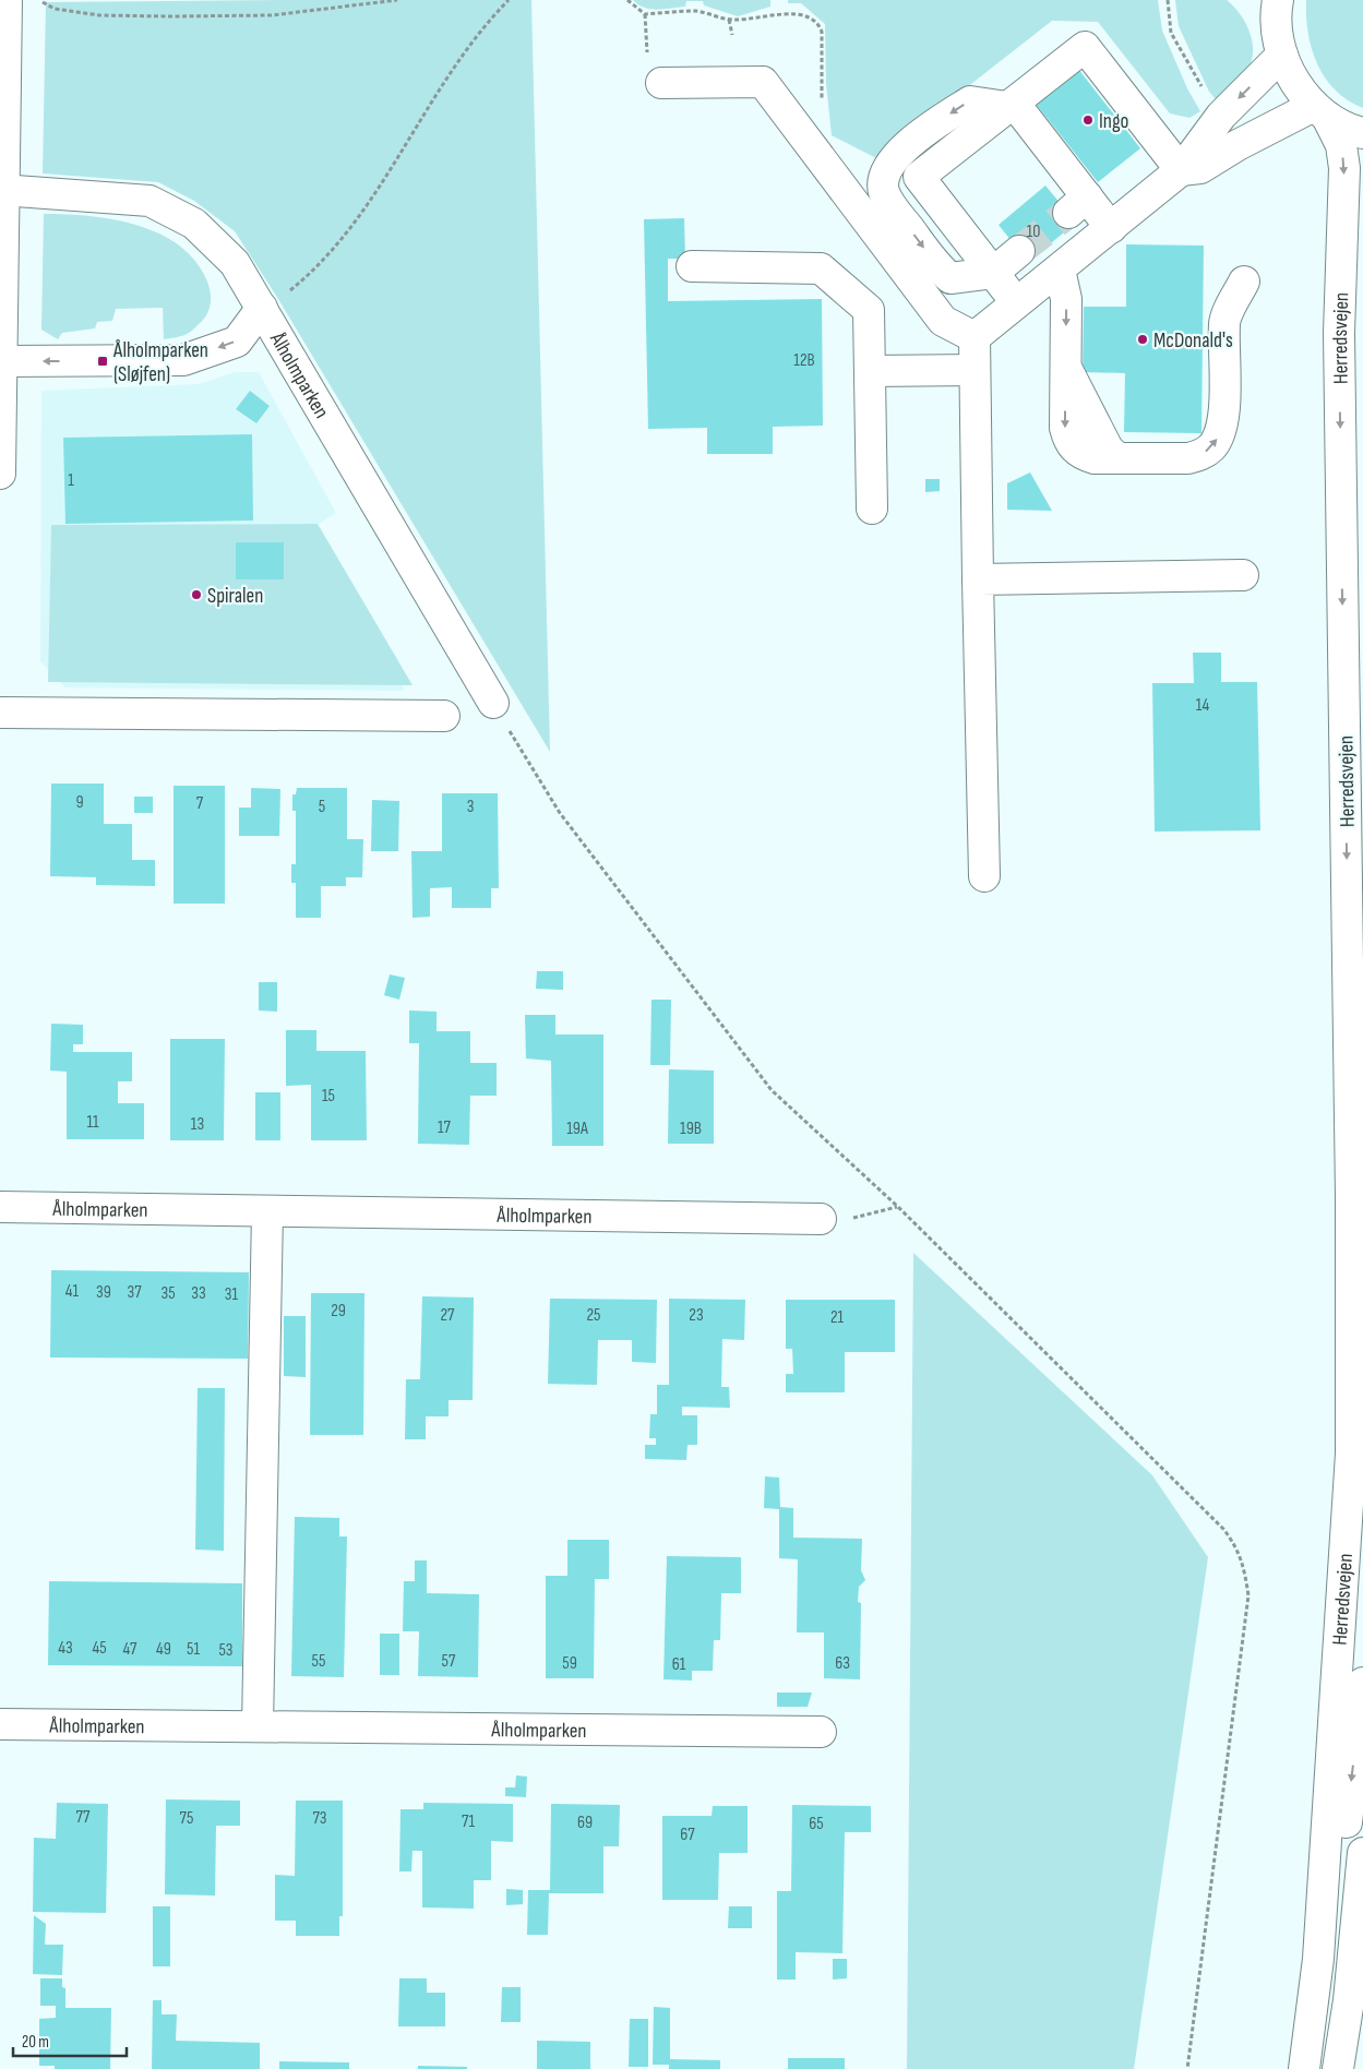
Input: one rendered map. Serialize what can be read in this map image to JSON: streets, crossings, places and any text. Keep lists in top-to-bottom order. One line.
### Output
{"streets":{"street":["Herredsvejen","Ålholmparken"]},"one_way":["Herredsvejen"],"places":{"other":["Ingo","McDonald's","Spiralen"],"transit":["Ålholmparken (Sløjfen)"]},"house_numbers":["10","12B","1","14","9","7","5","3","15","11","13","17","19A","19B","41","39","37","35","33","31","29","27","25","23","21","43","45","47","49","51","53","55","57","59","63","61","77","75","73","71","69","65","67"],"scale_bar":"20 m"}
